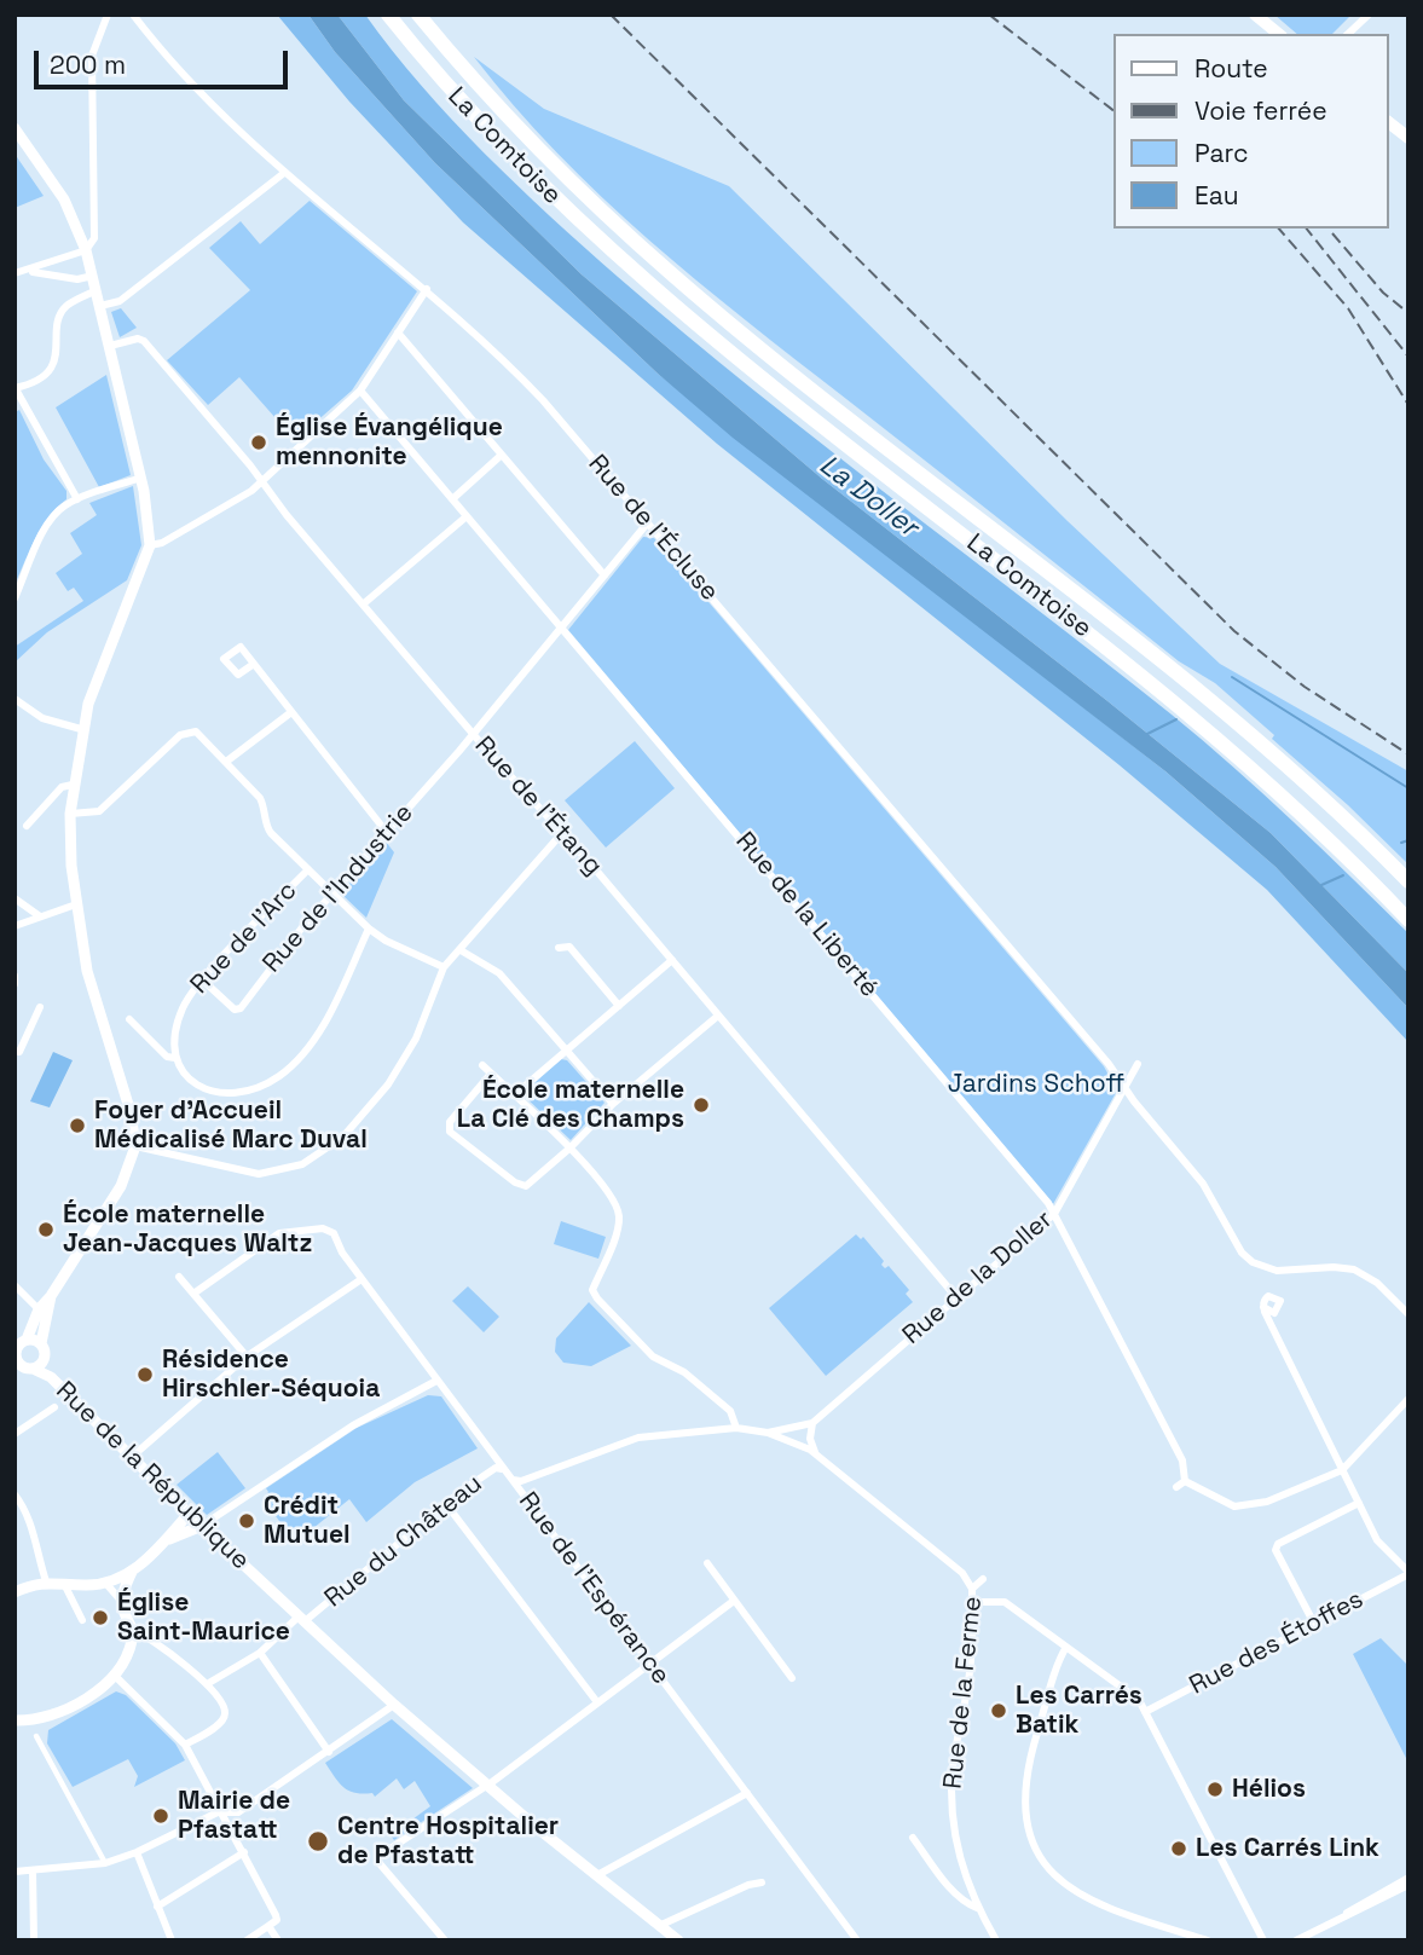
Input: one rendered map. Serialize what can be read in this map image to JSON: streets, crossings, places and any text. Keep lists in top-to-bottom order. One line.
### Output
{"streets":{"highway":["La Comtoise"],"main road":["Rue de la République"],"street":["Rue de l'Écluse","Rue de l'Étang","Rue de l'Industrie","Rue de la Liberté","Rue de l'Arc","Rue de la Doller","Rue du Château","Rue de l'Espérance","Rue des Étoffes","Rue de la Ferme"]},"crossings":[["Rue de l'Écluse","Rue de l'Industrie"],["Rue de l'Écluse","Rue de la Doller"],["Rue de l'Étang","Rue de l'Industrie"],["Rue de l'Étang","Rue de la Doller"],["Rue de l'Industrie","Rue de la Liberté"],["Rue de l'Industrie","Rue de l'Arc"],["Rue de la Liberté","Rue de la Doller"],["Rue de la Doller","Rue du Château"],["Rue de la République","Rue du Château"],["Rue du Château","Rue de l'Espérance"],["Rue du Château","Rue de la Ferme"]],"water":["La Doller"],"parks":["Jardins Schoff"],"places":["Église Évangélique mennonite","École maternelle La Clé des Champs","Foyer d'Accueil Médicalisé Marc Duval","École maternelle Jean-Jacques Waltz","Résidence Hirschler-Séquoia","Crédit Mutuel","Église Saint-Maurice","Les Carrés Batik","Hélios","Mairie de Pfastatt","Centre Hospitalier de Pfastatt","Les Carrés Link"],"legend":["Route","Voie ferrée","Parc","Eau"],"scale_bar":"200 m"}
